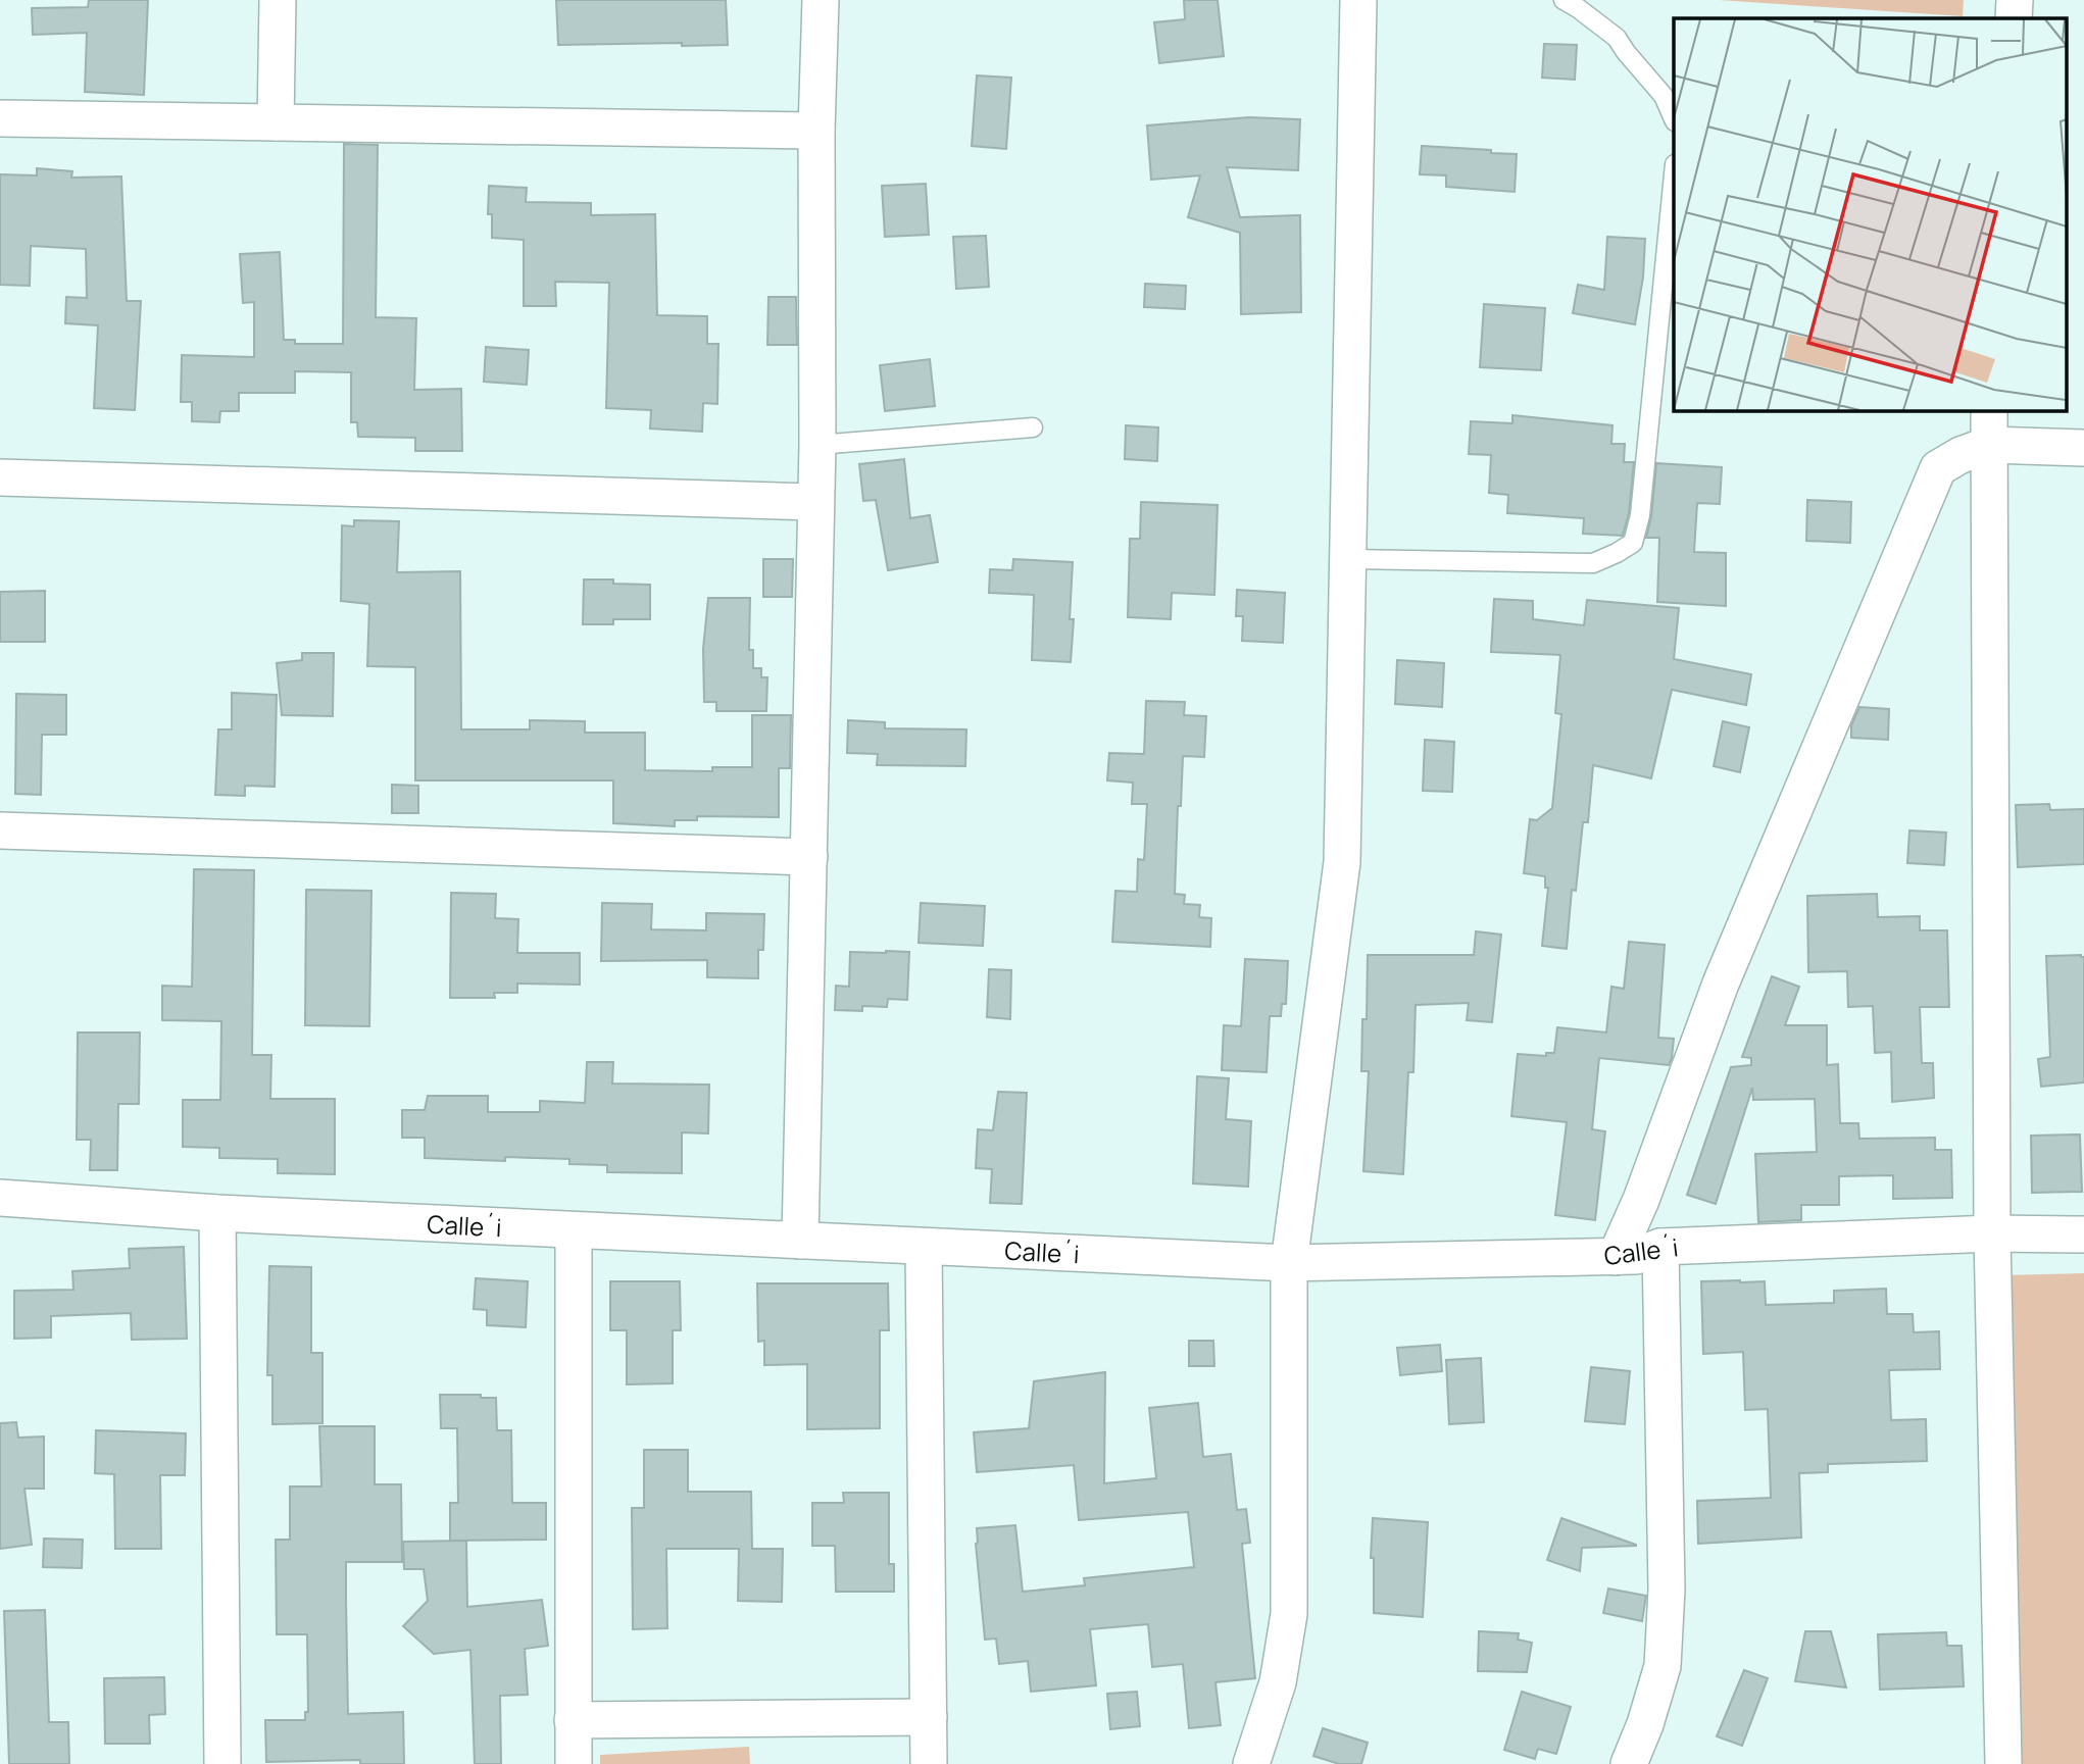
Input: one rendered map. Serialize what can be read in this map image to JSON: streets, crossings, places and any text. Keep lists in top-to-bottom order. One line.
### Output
{"streets":{"street":["Calle´i"]}}
